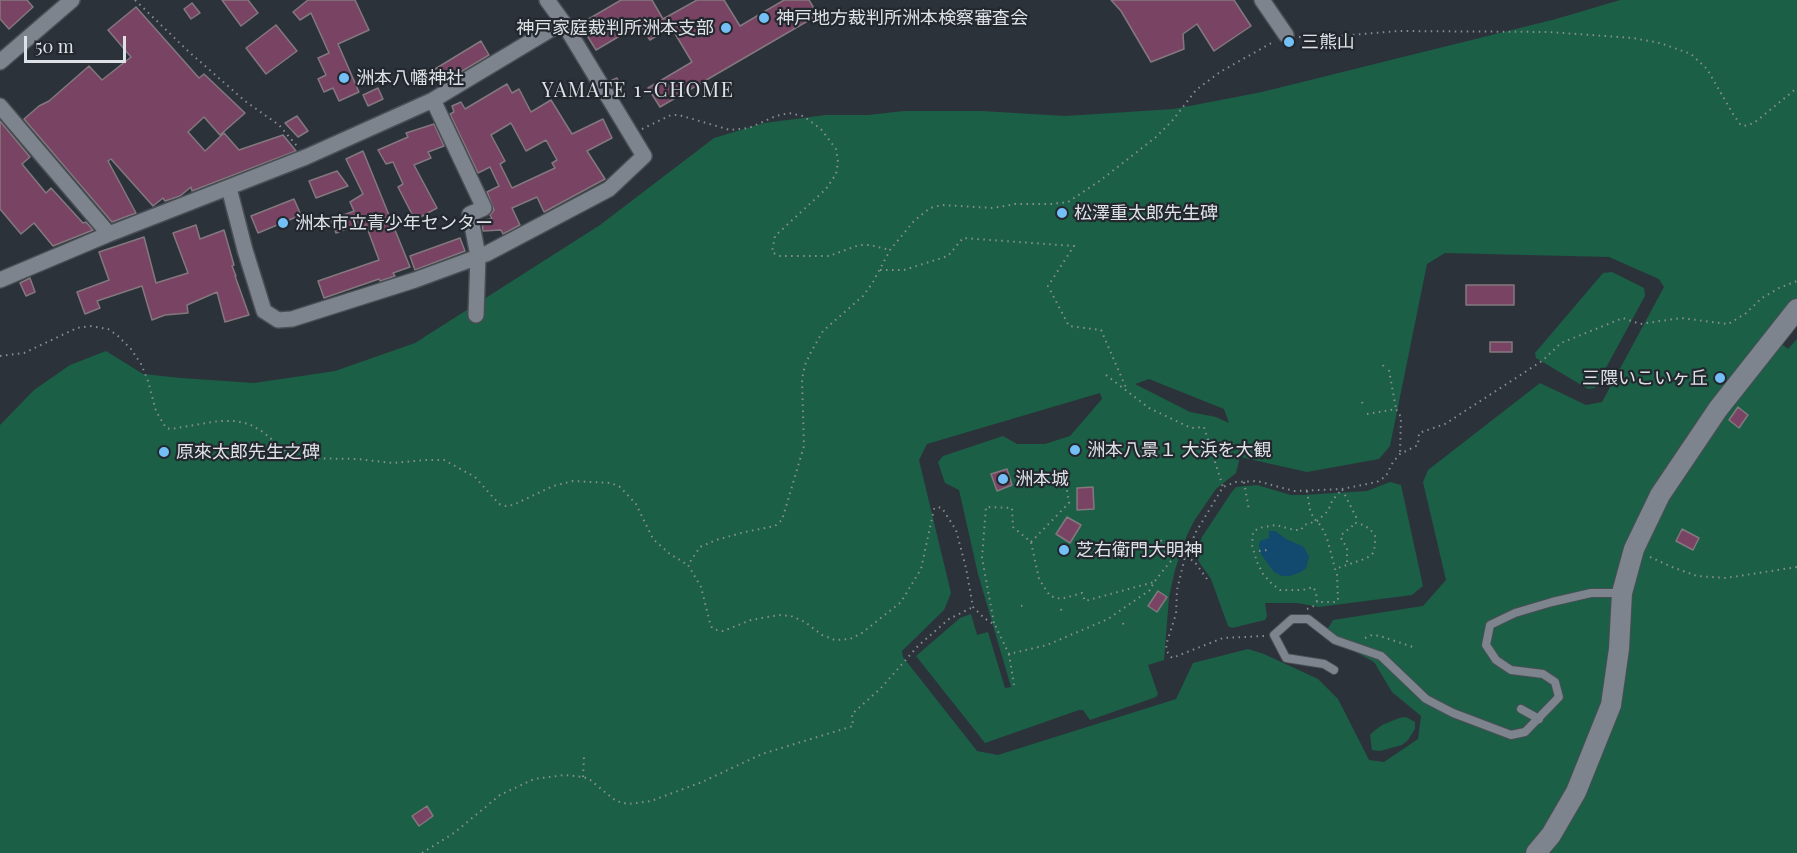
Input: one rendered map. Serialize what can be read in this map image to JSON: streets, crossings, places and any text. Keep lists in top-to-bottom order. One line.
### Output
{"districts":["YAMATE 1-CHOME"],"places":["神戸地方裁判所洲本検察審査会","神戸家庭裁判所洲本支部","三熊山","洲本八幡神社","松澤重太郎先生碑","洲本市立青少年センター","三隈いこいヶ丘","洲本八景１ 大浜を大観","原來太郎先生之碑","洲本城","芝右衛門大明神"],"scale_bar":"50 m"}
